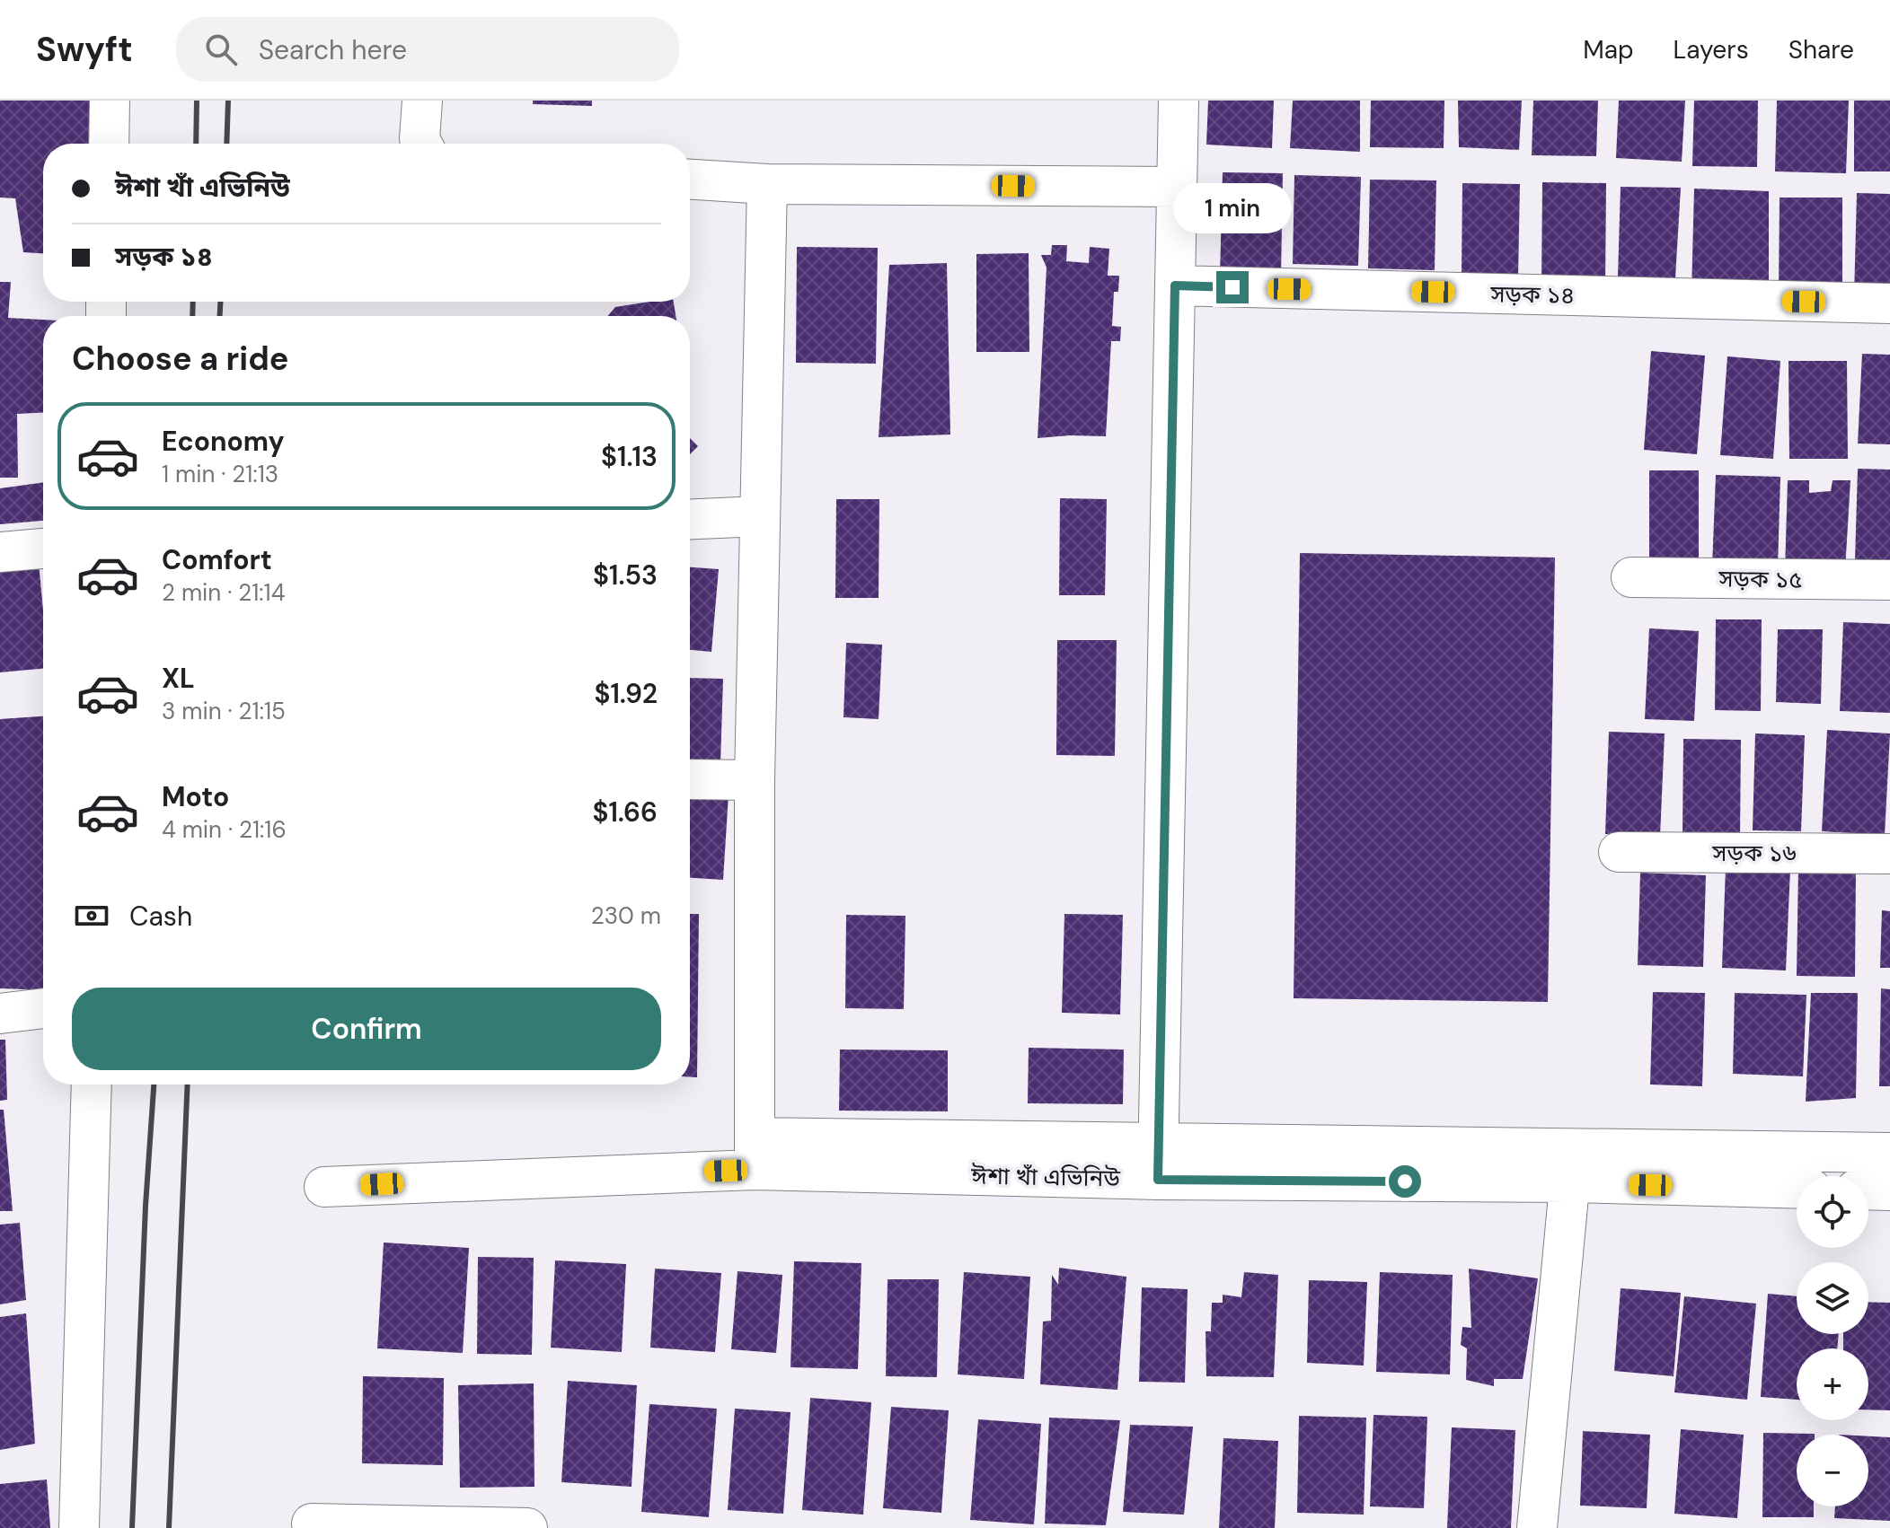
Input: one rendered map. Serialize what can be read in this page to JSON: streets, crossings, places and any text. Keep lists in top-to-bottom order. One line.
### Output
{"streets":{"street":["সড়ক ১৪","সড়ক ১৫","সড়ক ১৬"]},"page":{"header":"Swyft","search":"Search here","nav":["Map","Layers","Share"],"banner":["ঈশা খাঁ এভিনিউ","সড়ক ১৪"],"bubble":"1 min","heading":"Choose a ride","list":[{"name":"Economy","note":"1 min · 21:13","value":"$1.13"},{"name":"Comfort","note":"2 min · 21:14","value":"$1.53"},{"name":"XL","note":"3 min · 21:15","value":"$1.92"},{"name":"Moto","note":"4 min · 21:16","value":"$1.66"}],"pay":["Cash","230 m"],"buttons":"Confirm","map_buttons":["+","−"]}}
